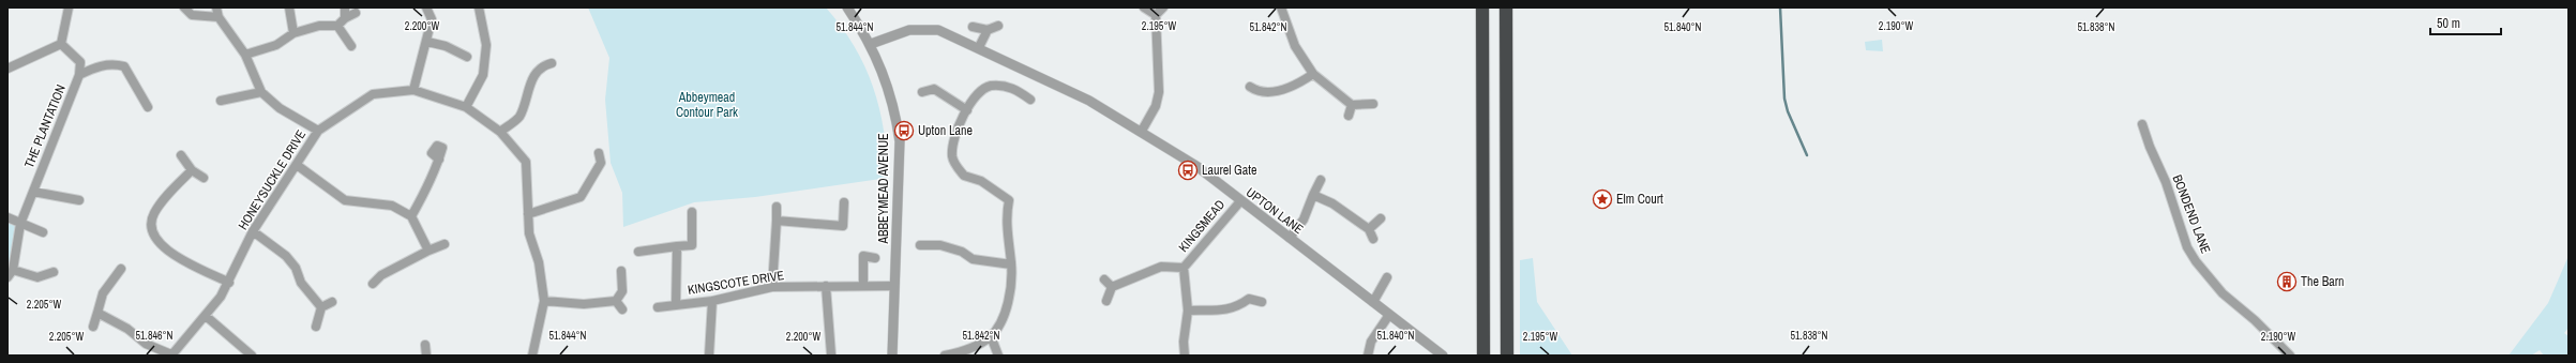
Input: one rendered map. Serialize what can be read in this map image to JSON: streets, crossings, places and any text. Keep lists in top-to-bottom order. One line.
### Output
{"streets":{"street":["THE PLANTATION","HONEYSUCKLE DRIVE","ABBEYMEAD AVENUE","UPTON LANE","BONDEND LANE","KINGSMEAD","KINGSCOTE DRIVE"]},"crossings":[["ABBEYMEAD AVENUE","UPTON LANE"],["ABBEYMEAD AVENUE","KINGSCOTE DRIVE"],["UPTON LANE","KINGSMEAD"]],"parks":["Abbeymead Contour Park"],"places":{"bus stop":["Upton Lane","Laurel Gate"],"place":["Elm Court"],"building":["The Barn"]},"scale_bar":"50 m","coordinates":["2.200°W","2.195°W","2.190°W","51.844°N","51.842°N","51.840°N","51.838°N","2.205°W","51.846°N"]}
